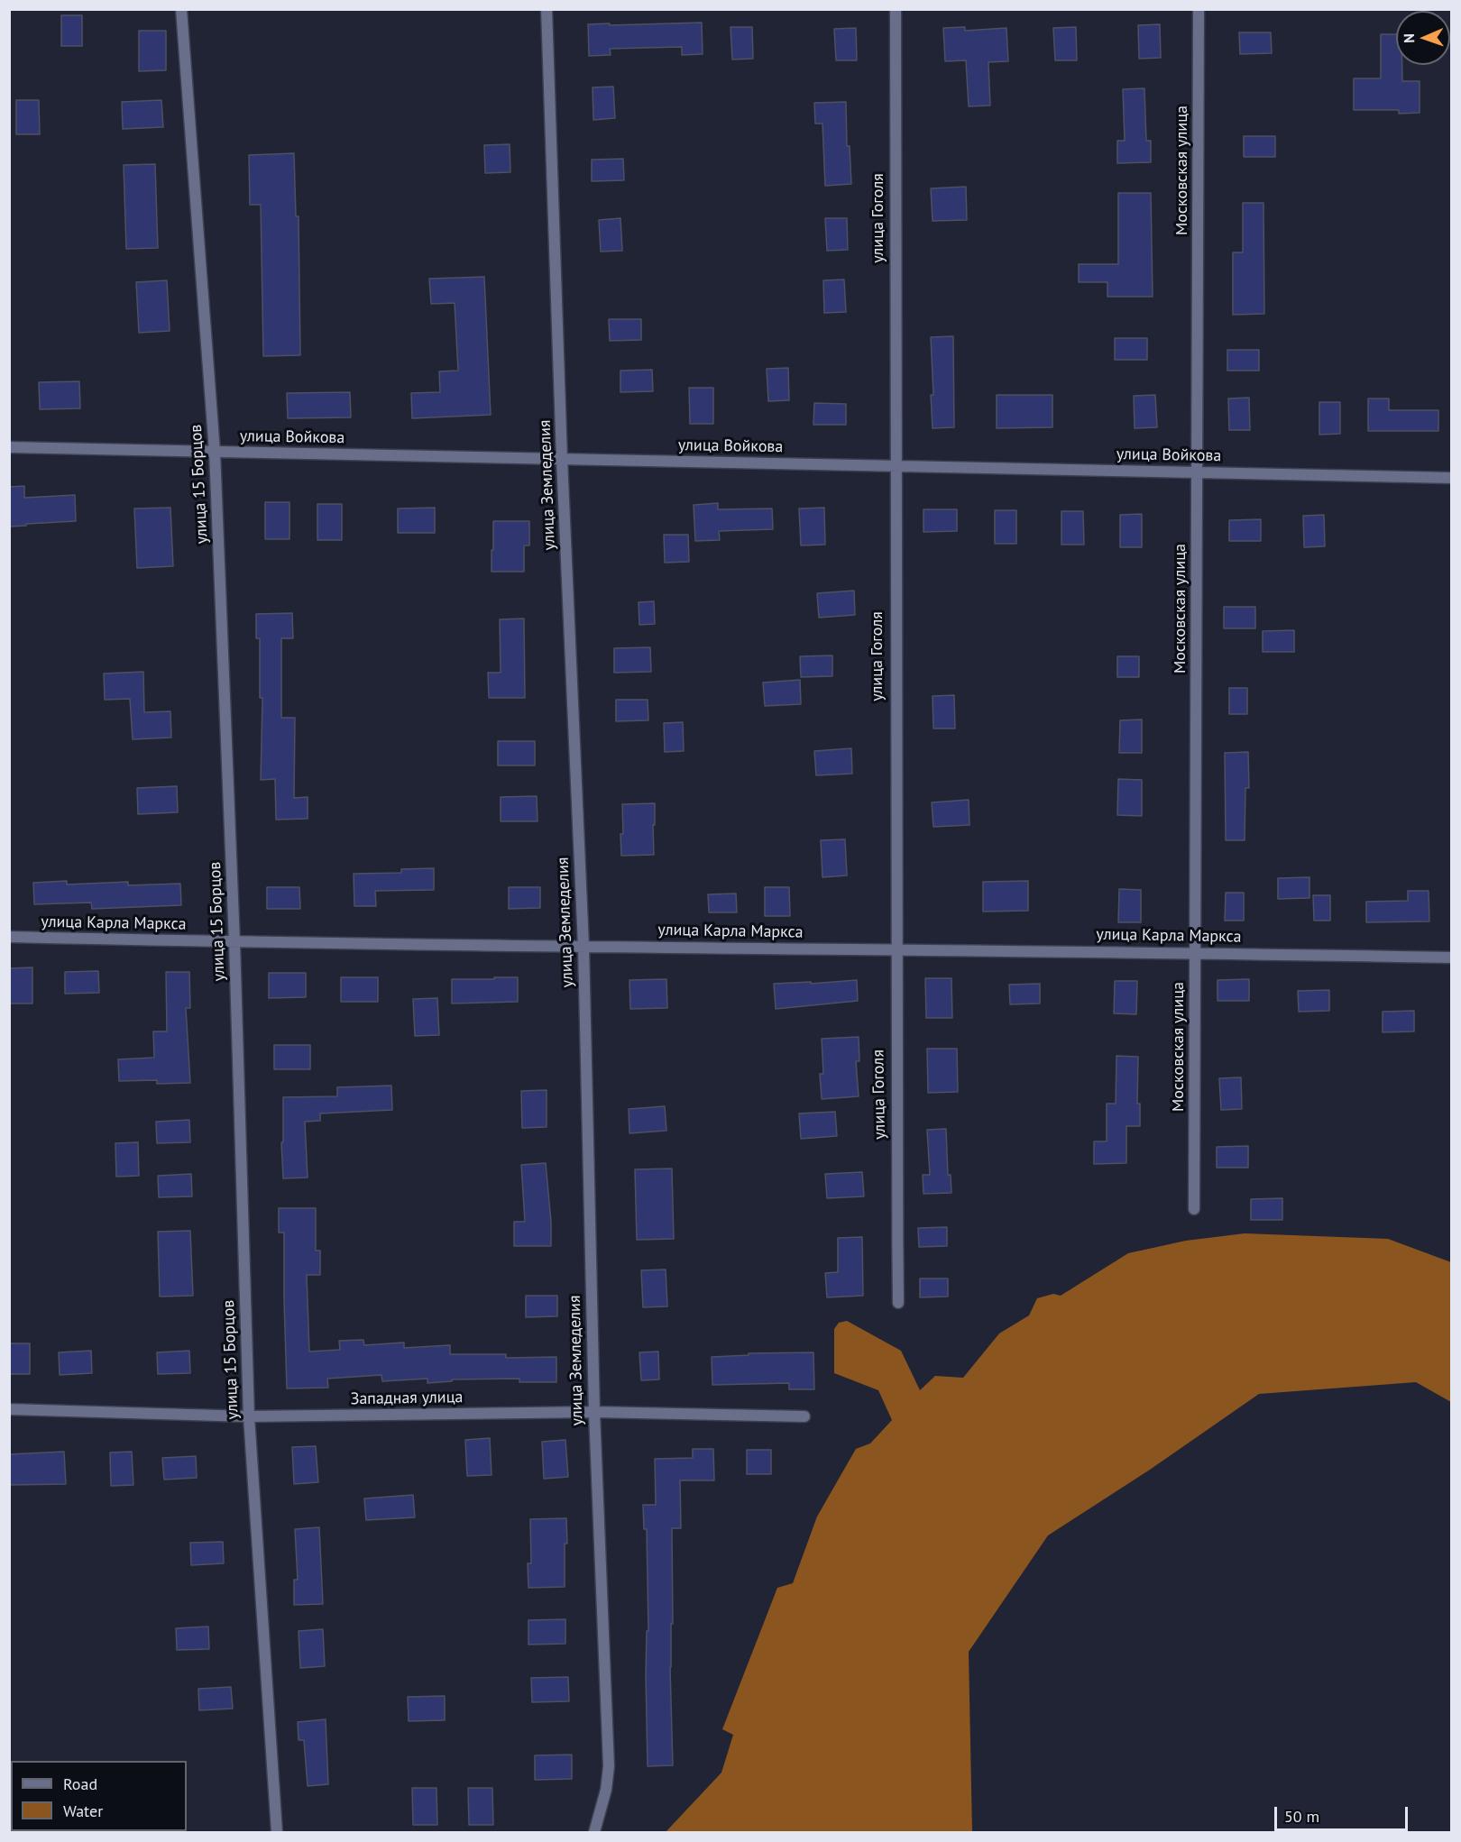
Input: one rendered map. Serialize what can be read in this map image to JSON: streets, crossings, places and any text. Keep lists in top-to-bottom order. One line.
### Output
{"streets":{"street":["Московская улица","улица Гоголя","улица Войкова","улица 15 Борцов","улица Земледелия","улица Карла Маркса","Западная улица"]},"crossings":[["Московская улица","улица Войкова"],["Московская улица","улица Карла Маркса"],["улица Гоголя","улица Войкова"],["улица Гоголя","улица Карла Маркса"],["улица Войкова","улица 15 Борцов"],["улица Войкова","улица Земледелия"],["улица 15 Борцов","улица Карла Маркса"],["улица 15 Борцов","Западная улица"],["улица Земледелия","улица Карла Маркса"],["улица Земледелия","Западная улица"]],"legend":["Road","Water"],"scale_bar":"50 m","north":"left"}
